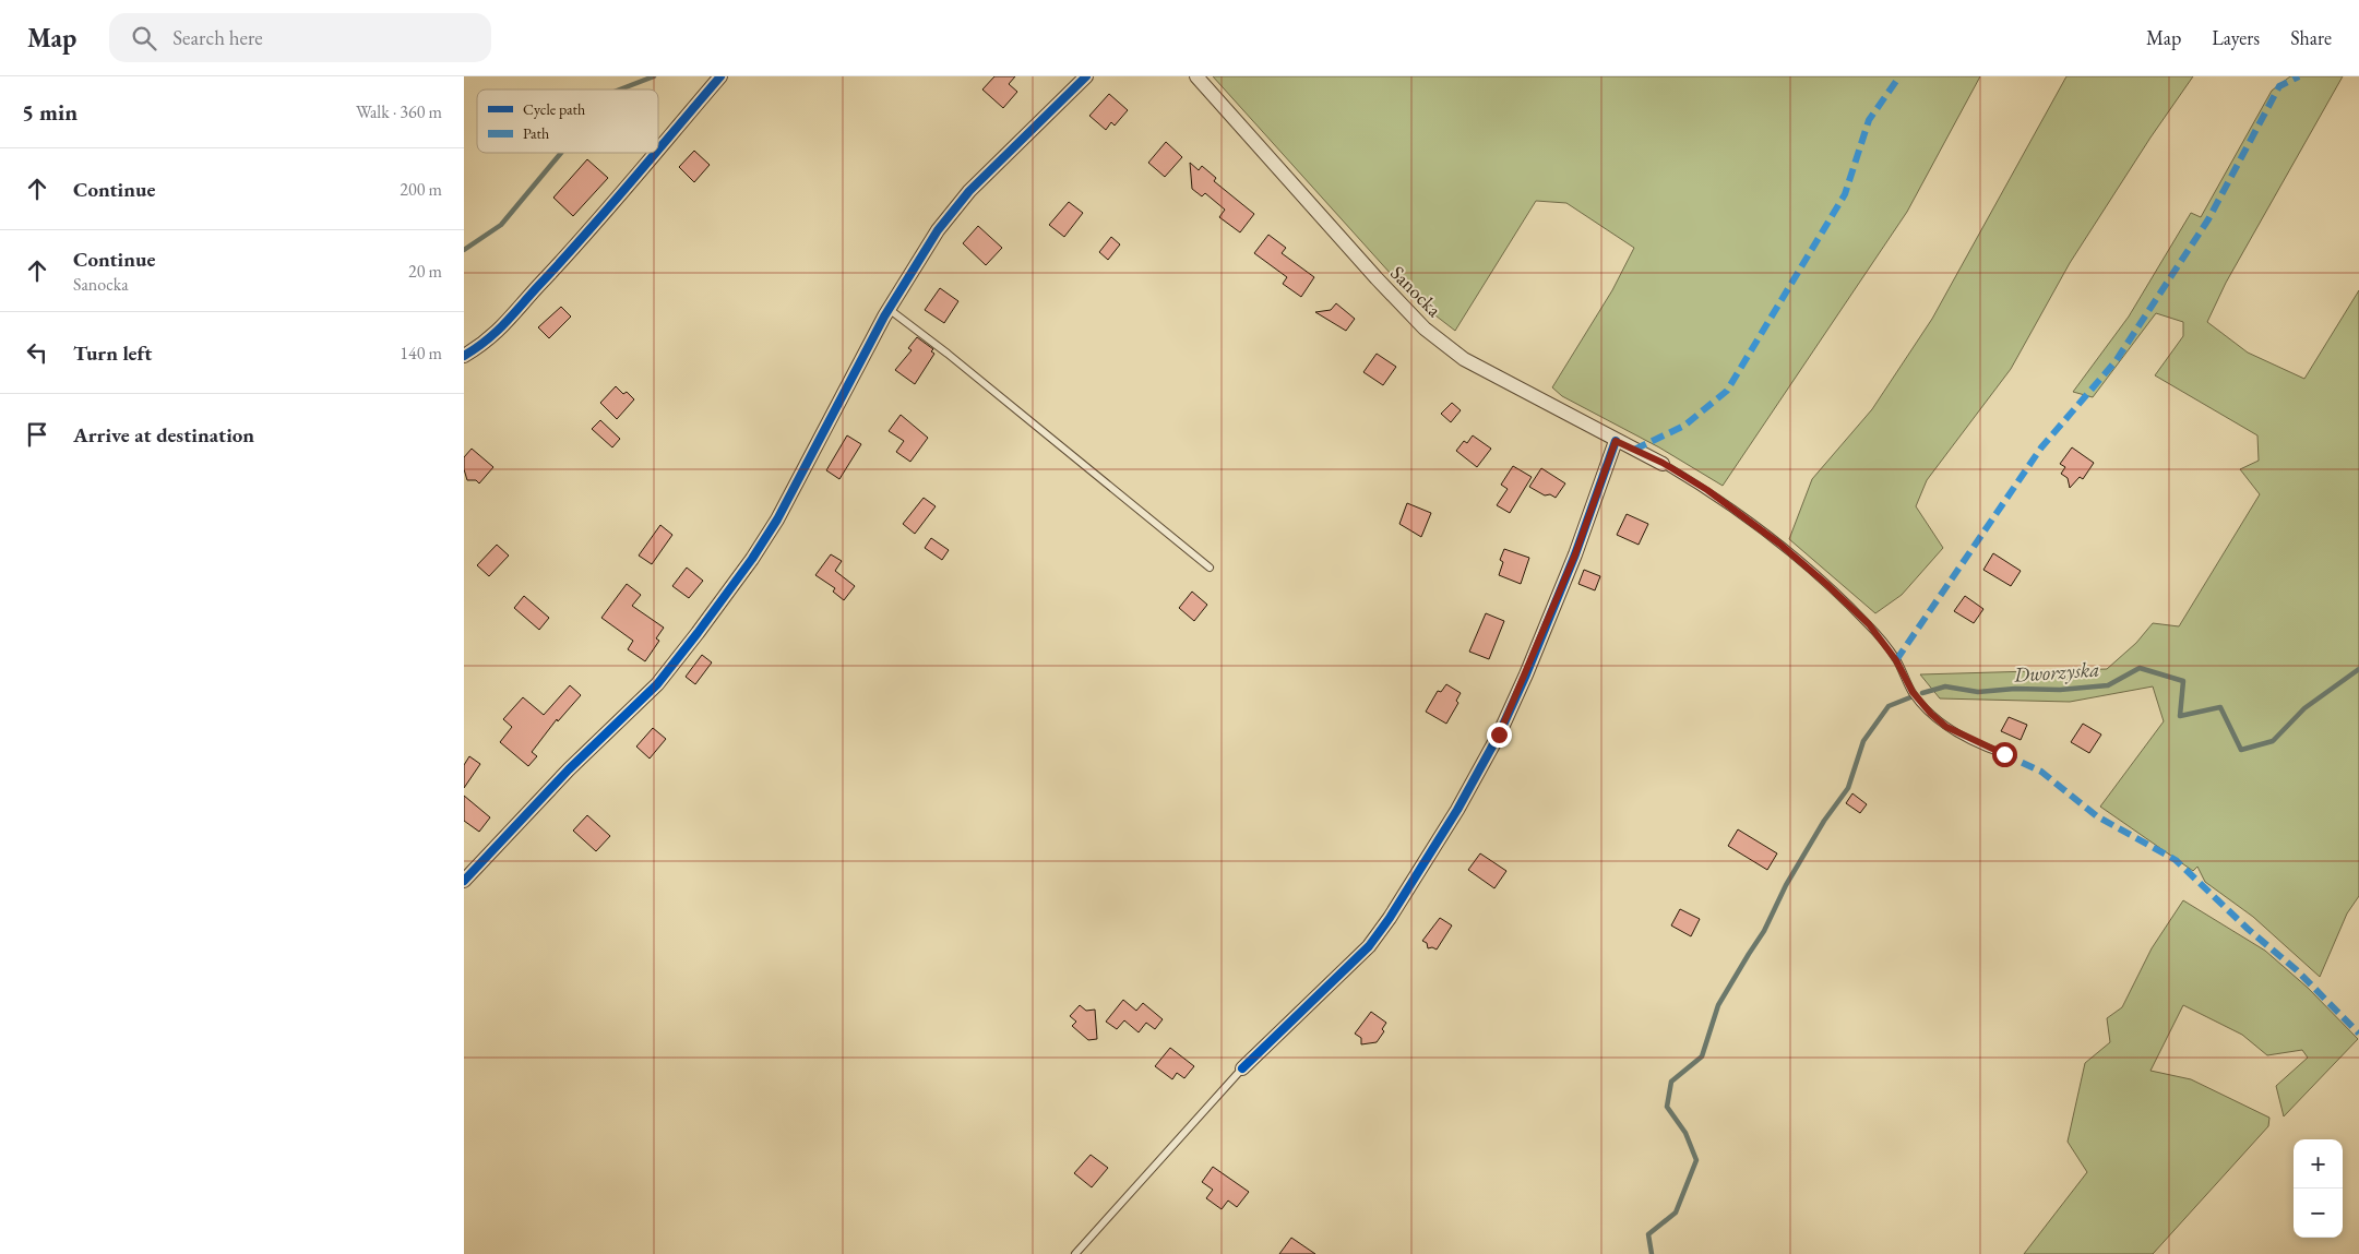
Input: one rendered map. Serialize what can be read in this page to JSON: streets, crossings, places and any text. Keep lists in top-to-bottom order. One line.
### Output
{"streets":{"street":["Sanocka"]},"water":["Dworzyska"],"legend":["Cycle path","Path"],"page":{"header":"Map","search":"Search here","nav":["Map","Layers","Share"],"heading":["5 min","Walk · 360 m"],"list":[["Continue","200 m"],["Continue","Sanocka","20 m"],["Turn left","140 m"],"Arrive at destination"],"map_buttons":["+","−"]}}
